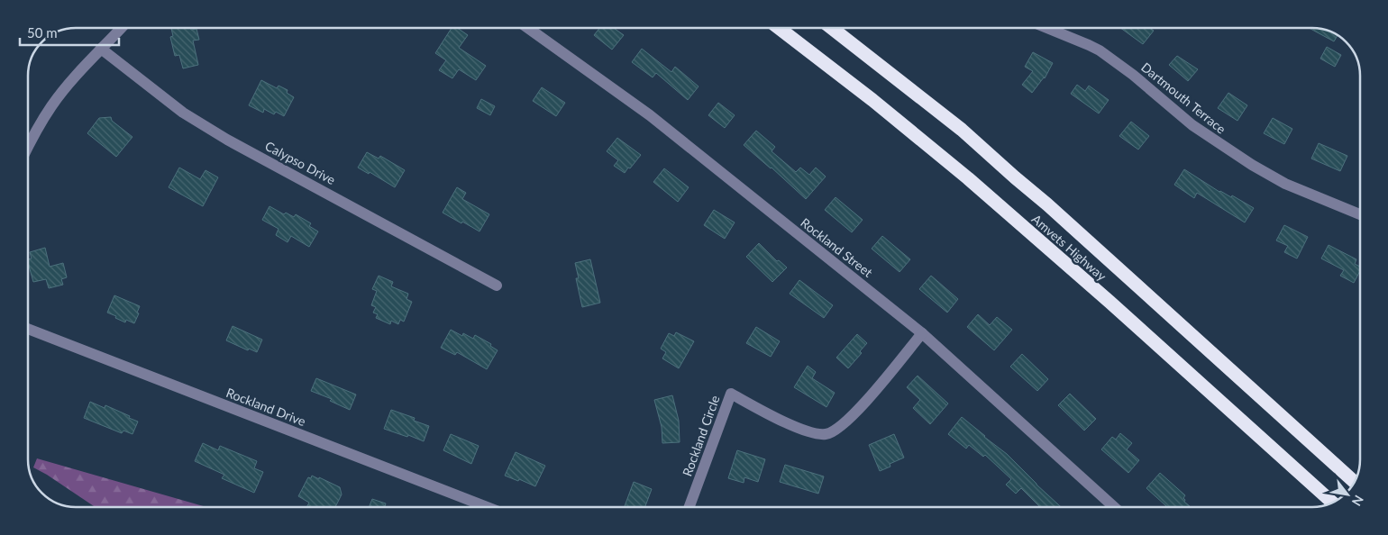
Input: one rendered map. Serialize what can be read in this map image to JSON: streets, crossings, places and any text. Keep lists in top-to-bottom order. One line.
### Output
{"streets":{"highway":["Amvets Highway"],"street":["Dartmouth Terrace","Calypso Drive","Rockland Street","Rockland Drive","Rockland Circle"]},"crossings":[["Rockland Street","Rockland Circle"]],"scale_bar":"50 m","north":"bottom right"}
